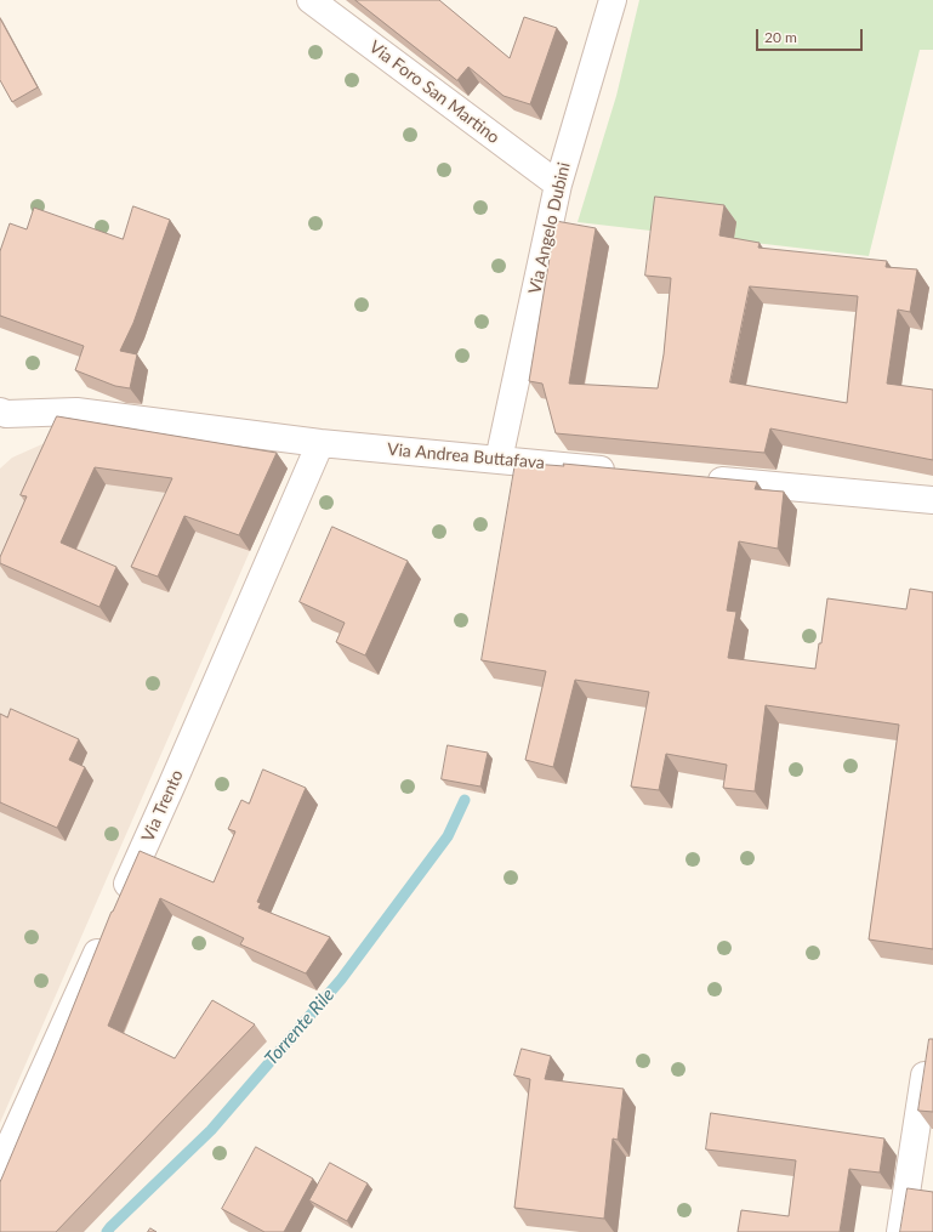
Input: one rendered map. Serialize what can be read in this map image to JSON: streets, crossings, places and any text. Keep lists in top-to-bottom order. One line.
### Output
{"streets":{"street":["Via Foro San Martino","Via Angelo Dubini","Via Andrea Buttafava","Via Trento"]},"crossings":[["Via Foro San Martino","Via Angelo Dubini"],["Via Angelo Dubini","Via Andrea Buttafava"],["Via Andrea Buttafava","Via Trento"]],"water":["Torrente Rile"],"scale_bar":"20 m"}
